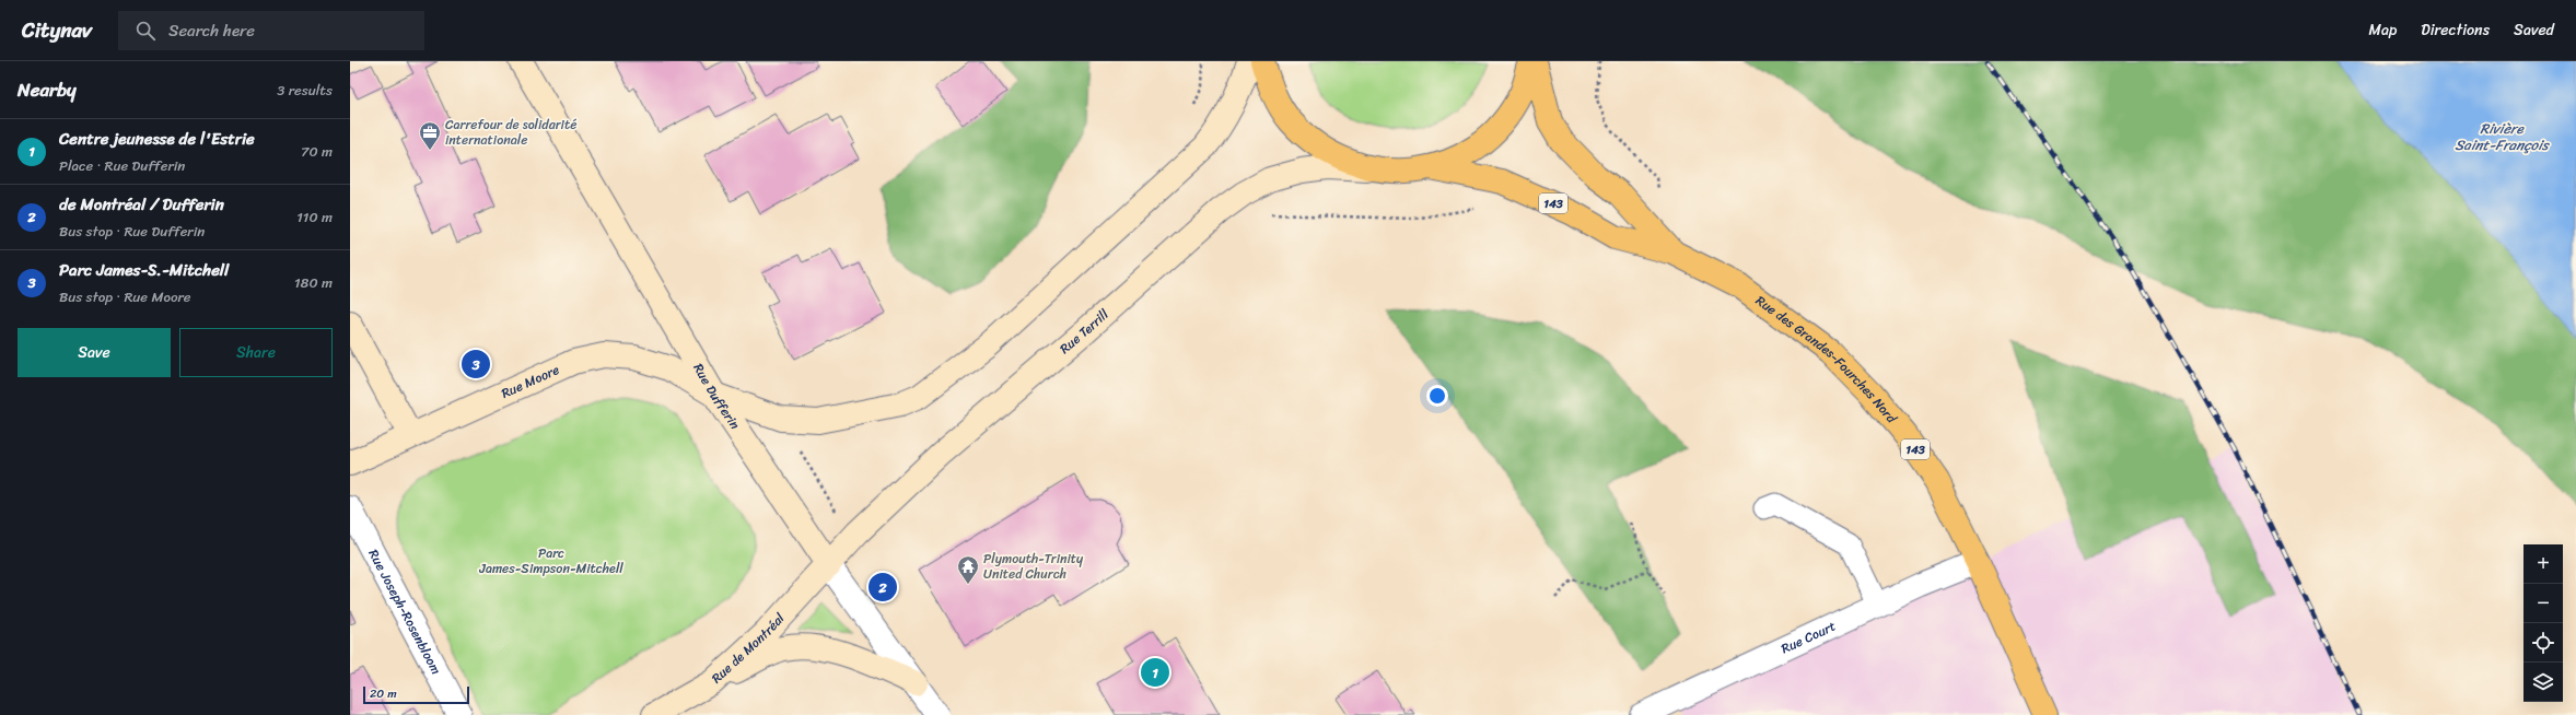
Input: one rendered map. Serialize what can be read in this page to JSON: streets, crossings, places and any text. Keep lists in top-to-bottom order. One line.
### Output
{"streets":{"main road":["143","Rue des Grandes-Fourches Nord"],"street":["Rue Terrill","Rue Moore","Rue Dufferin","Rue Joseph-Rosenbloom","Rue Court","Rue de Montréal"]},"crossings":[["143","Rue Terrill"],["143","Rue des Grandes-Fourches Nord"],["Rue Terrill","Rue Dufferin"],["Rue Terrill","Rue de Montréal"],["Rue des Grandes-Fourches Nord","Rue Court"],["Rue Moore","Rue Dufferin"],["Rue Dufferin","Rue de Montréal"]],"water":["Rivière Saint-François"],"parks":["Parc James-Simpson-Mitchell"],"places":{"office":["Carrefour de solidarité internationale"],"temple":["Plymouth-Trinity United Church"]},"scale_bar":"20 m","page":{"header":"Citynav","search":"Search here","nav":["Map","Directions","Saved"],"heading":["Nearby","3 results"],"list":[{"mark":"1","name":"Centre jeunesse de l'Estrie","note":"Place · Rue Dufferin","value":"70 m"},{"mark":"2","name":"de Montréal / Dufferin","note":"Bus stop · Rue Dufferin","value":"110 m"},{"mark":"3","name":"Parc James-S.-Mitchell","note":"Bus stop · Rue Moore","value":"180 m"}],"buttons":["Save","Share"],"pins":["3","2","1"],"map_buttons":["+","−"],"scale":"20 m"}}
